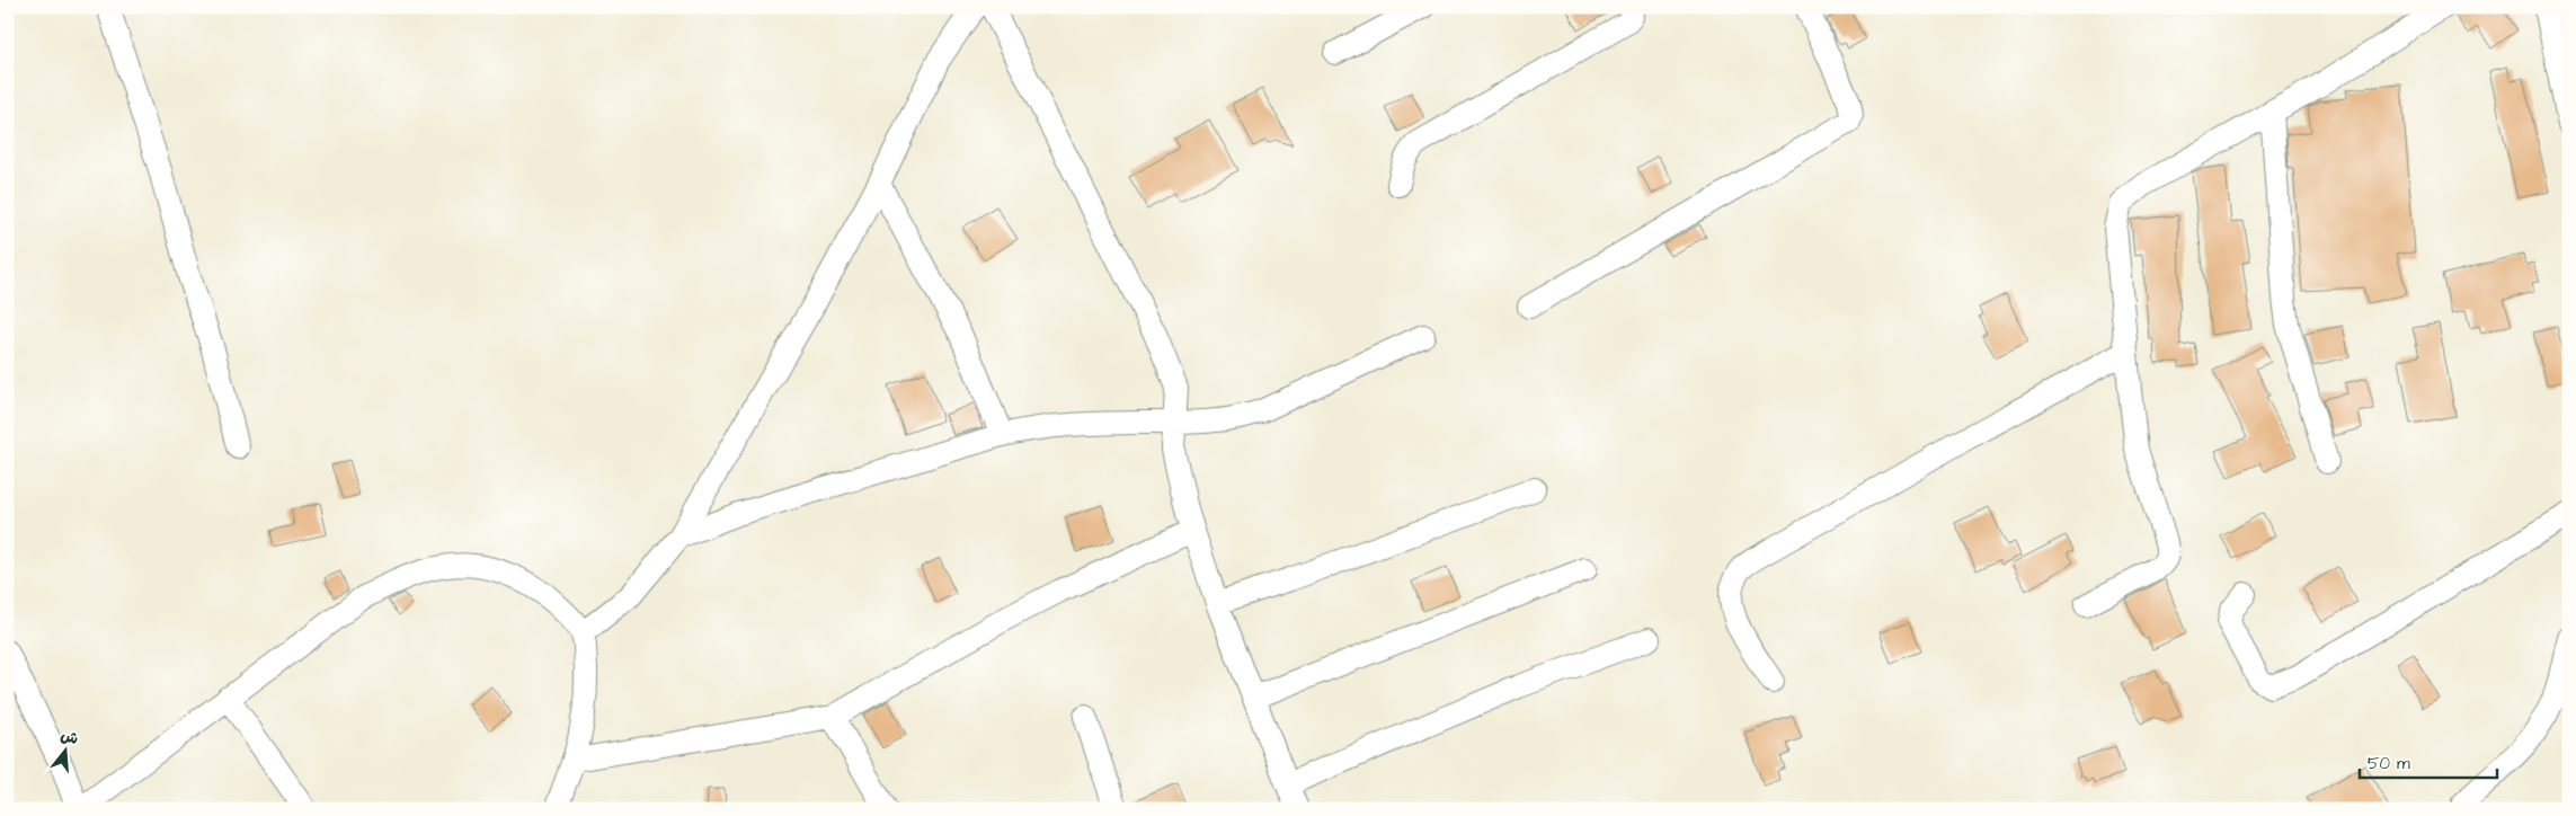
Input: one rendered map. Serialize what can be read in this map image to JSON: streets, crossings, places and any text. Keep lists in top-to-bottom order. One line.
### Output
{"scale_bar":"50 m","north":"top"}
